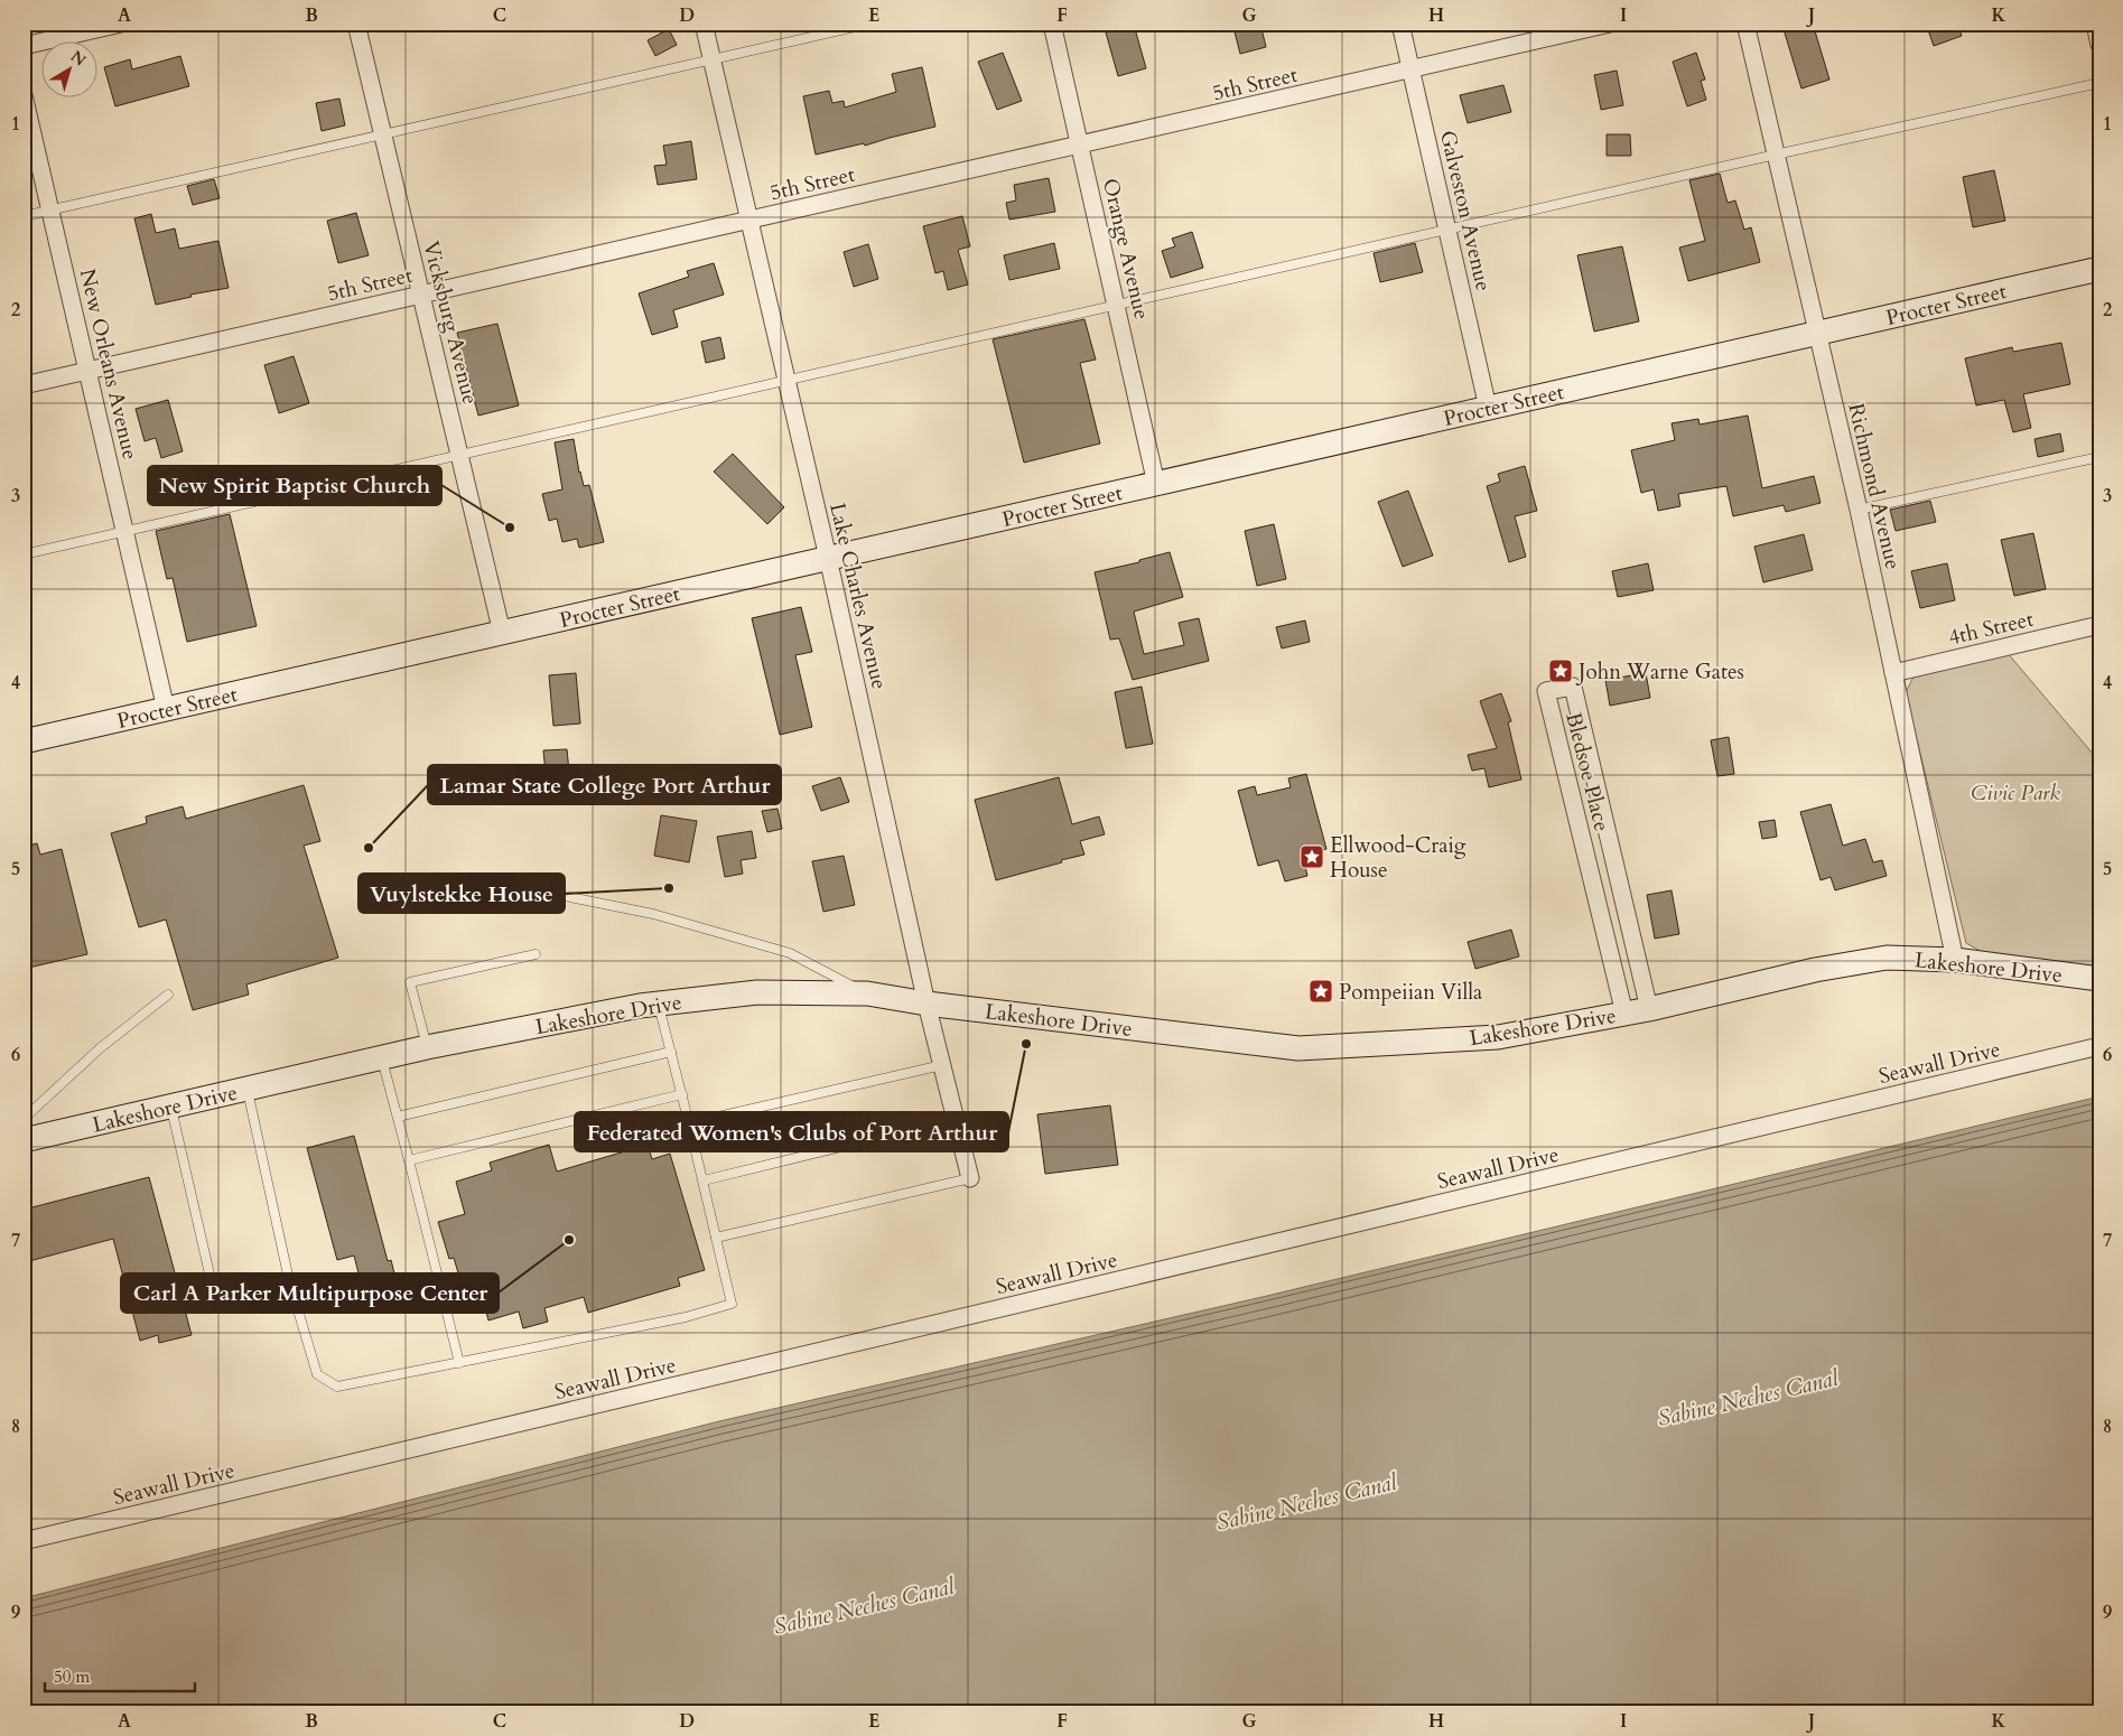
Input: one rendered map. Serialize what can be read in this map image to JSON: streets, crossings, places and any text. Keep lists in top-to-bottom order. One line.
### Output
{"streets":{"main road":["Procter Street","Lakeshore Drive"],"street":["5th Street","Galveston Avenue","Orange Avenue","Vicksburg Avenue","New Orleans Avenue","Richmond Avenue","Lake Charles Avenue","4th Street","Bledsoe Place","Seawall Drive"]},"crossings":[["5th Street","Galveston Avenue"],["5th Street","Orange Avenue"],["5th Street","Vicksburg Avenue"],["5th Street","New Orleans Avenue"],["5th Street","Lake Charles Avenue"],["Galveston Avenue","Procter Street"],["Orange Avenue","Procter Street"],["Procter Street","Vicksburg Avenue"],["Procter Street","New Orleans Avenue"],["Procter Street","Richmond Avenue"],["Procter Street","Lake Charles Avenue"],["Richmond Avenue","4th Street"],["Richmond Avenue","Lakeshore Drive"],["Lake Charles Avenue","Lakeshore Drive"],["Bledsoe Place","Lakeshore Drive"]],"water":["Sabine Neches Canal"],"parks":["Civic Park"],"places":{"other":["New Spirit Baptist Church","Lamar State College Port Arthur","Vuylstekke House","Federated Women's Clubs of Port Arthur","Carl A Parker Multipurpose Center"],"place":["John Warne Gates","Ellwood-Craig House","Pompeiian Villa"]},"scale_bar":"50 m","north":"top right","grid":{"columns":["A","B","C","D","E","F","G","H","I","J","K"],"rows":["1","2","3","4","5","6","7","8","9"]}}
